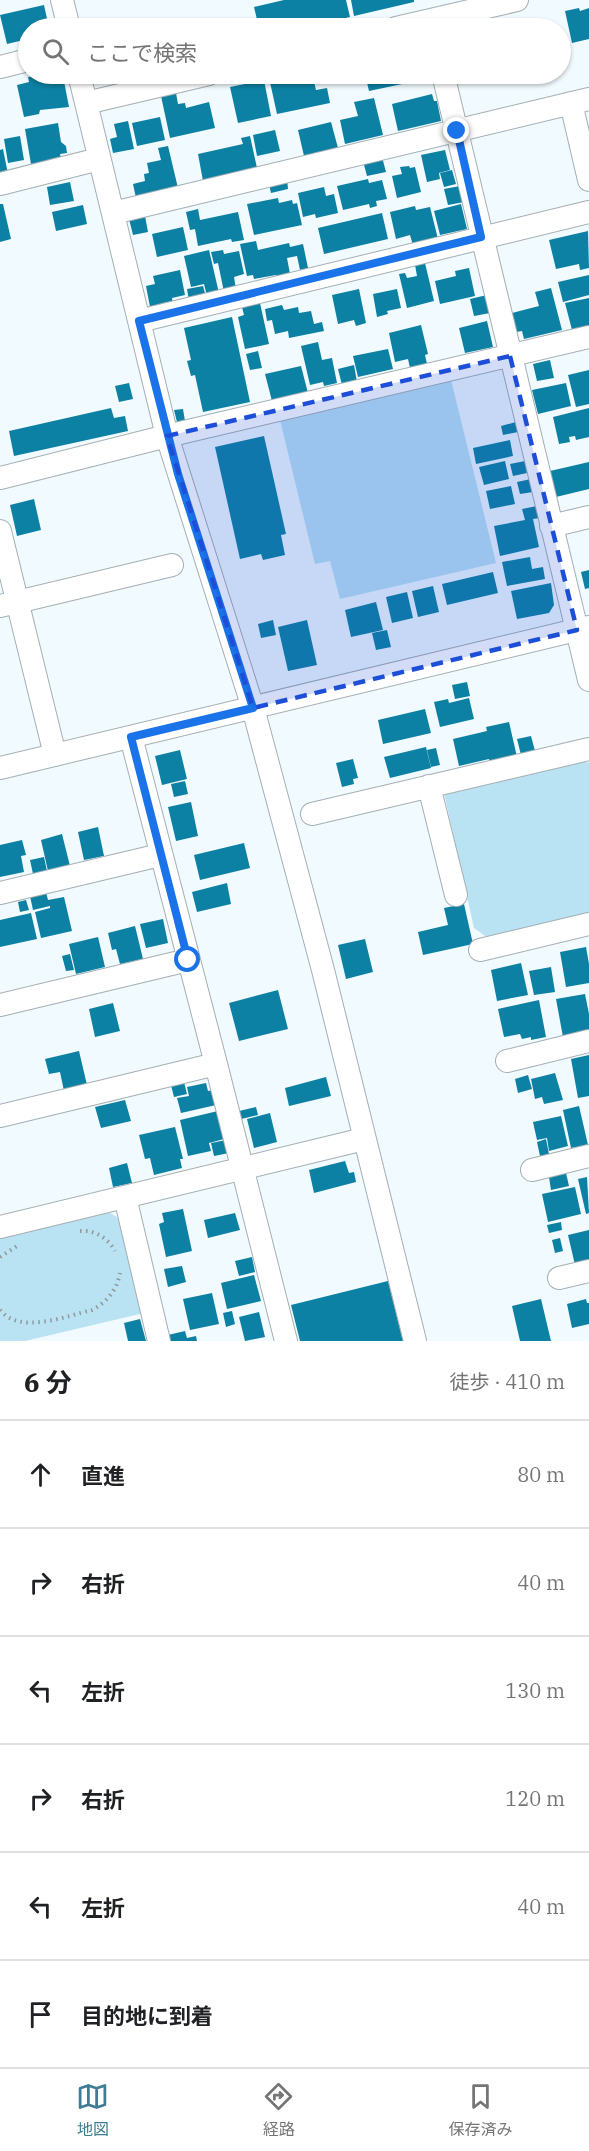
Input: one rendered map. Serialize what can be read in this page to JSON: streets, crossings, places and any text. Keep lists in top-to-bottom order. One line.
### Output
{"page":{"search":"ここで検索","heading":["6 分","徒歩 · 410 m"],"list":[["直進","80 m"],["右折","40 m"],["左折","130 m"],["右折","120 m"],["左折","40 m"],"目的地に到着"],"nav":["地図","経路","保存済み"]}}
